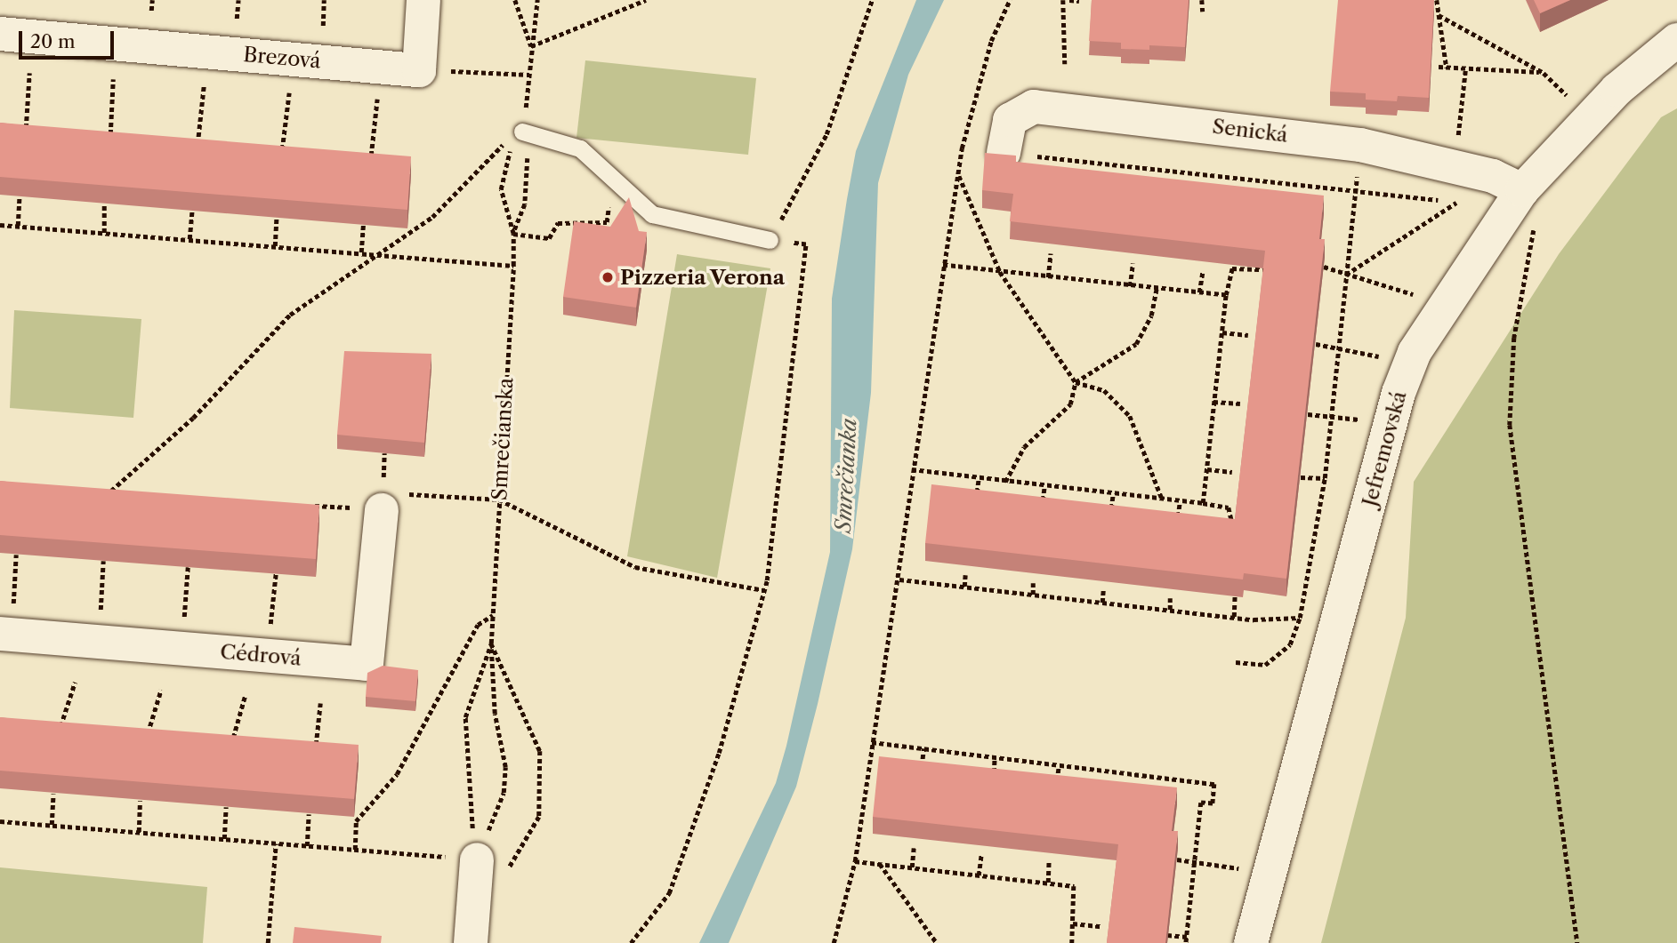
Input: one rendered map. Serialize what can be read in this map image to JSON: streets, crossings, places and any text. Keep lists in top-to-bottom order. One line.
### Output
{"streets":{"street":["Brezová","Senická","Jefremovská","Cédrová"],"path":["Smrečianska"]},"crossings":[["Senická","Jefremovská"]],"water":["Smrečianka"],"places":["Pizzeria Verona"],"scale_bar":"20 m"}
